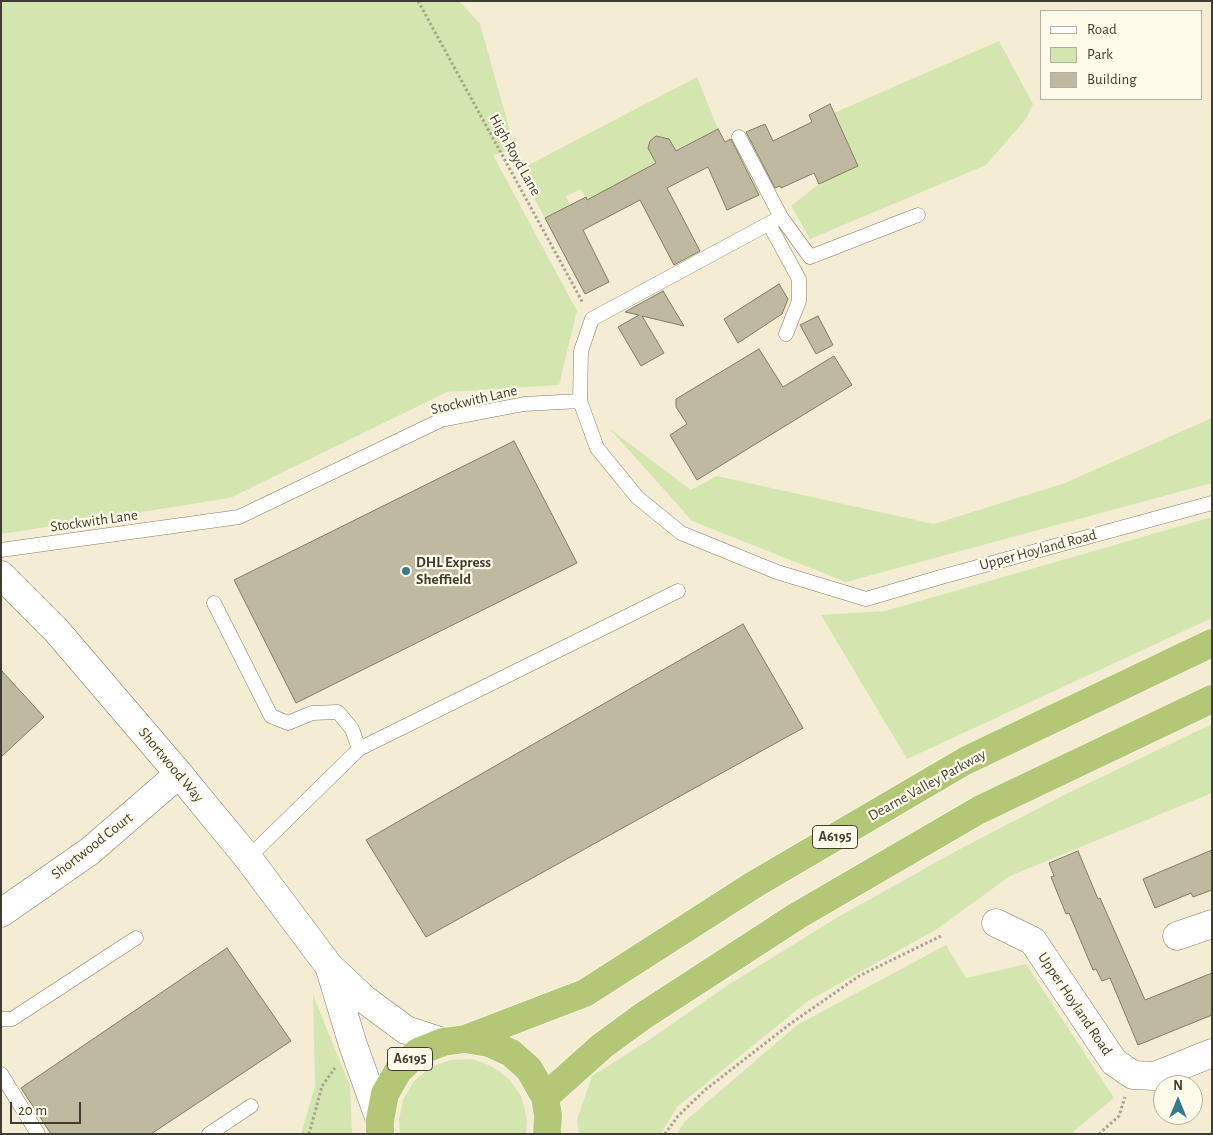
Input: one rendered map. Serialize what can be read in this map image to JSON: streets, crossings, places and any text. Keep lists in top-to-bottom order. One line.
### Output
{"streets":{"highway":["Dearne Valley Parkway","A6195"],"street":["Upper Hoyland Road","Shortwood Way","Shortwood Court"],"lane":["Stockwith Lane"],"path":["High Royd Lane"]},"crossings":[["Stockwith Lane","Upper Hoyland Road"],["Shortwood Way","Dearne Valley Parkway"],["Shortwood Way","A6195"],["Shortwood Way","Shortwood Court"],["Dearne Valley Parkway","A6195"]],"places":["DHL Express Sheffield"],"legend":["Road","Park","Building"],"scale_bar":"20 m","north":"top"}
